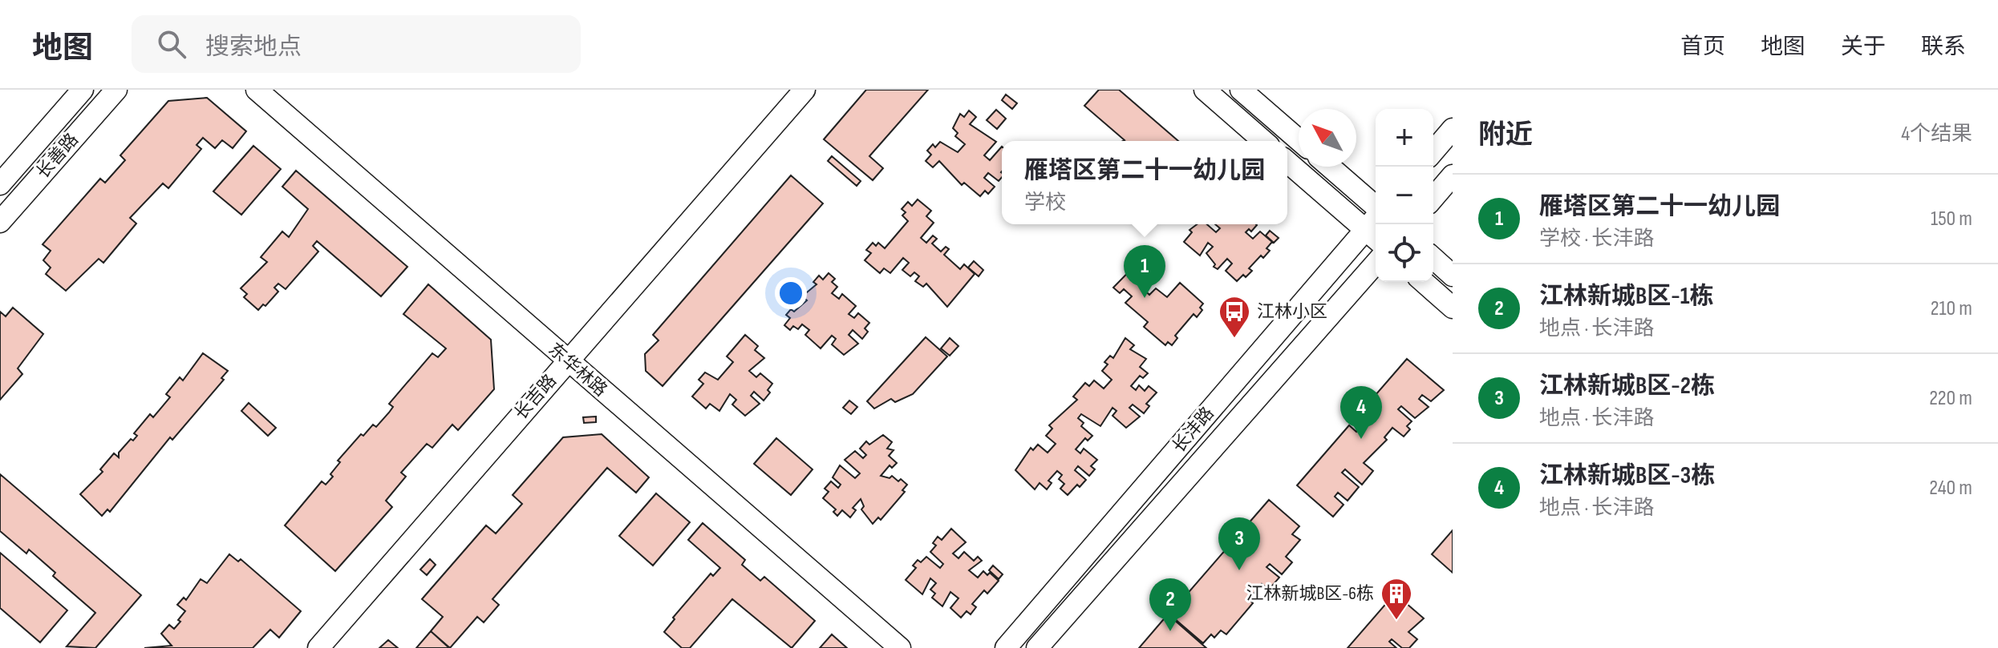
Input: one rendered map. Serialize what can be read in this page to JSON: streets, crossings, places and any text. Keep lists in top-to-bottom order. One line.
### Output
{"streets":{"street":["长善路","东华林路","长吉路","长沣路"]},"crossings":[["东华林路","长吉路"]],"places":{"bus stop":["江林小区"],"building":["江林新城B区-6栋"]},"north":"top left","page":{"header":"地图","search":"搜索地点","nav":["首页","地图","关于","联系"],"heading":["附近","4个结果"],"map_buttons":["+","−"],"popup":["雁塔区第二十一幼儿园","学校"],"list":[{"mark":"1","name":"雁塔区第二十一幼儿园","note":"学校 · 长沣路","value":"150 m"},{"mark":"2","name":"江林新城B区-1栋","note":"地点 · 长沣路","value":"210 m"},{"mark":"3","name":"江林新城B区-2栋","note":"地点 · 长沣路","value":"220 m"},{"mark":"4","name":"江林新城B区-3栋","note":"地点 · 长沣路","value":"240 m"}],"pins":["1","4","3","2"]}}
